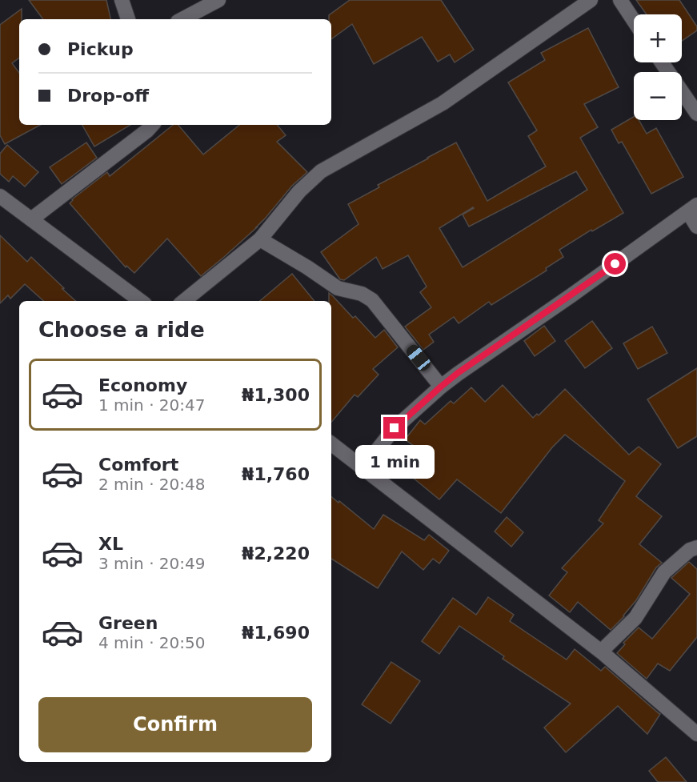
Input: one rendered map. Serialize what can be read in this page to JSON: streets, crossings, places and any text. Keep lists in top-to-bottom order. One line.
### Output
{"page":{"map_buttons":["+","−"],"banner":["Pickup","Drop-off"],"heading":"Choose a ride","list":[{"name":"Economy","note":"1 min · 20:47","value":"₦1,300"},{"name":"Comfort","note":"2 min · 20:48","value":"₦1,760"},{"name":"XL","note":"3 min · 20:49","value":"₦2,220"},{"name":"Green","note":"4 min · 20:50","value":"₦1,690"}],"bubble":"1 min","buttons":"Confirm"}}
